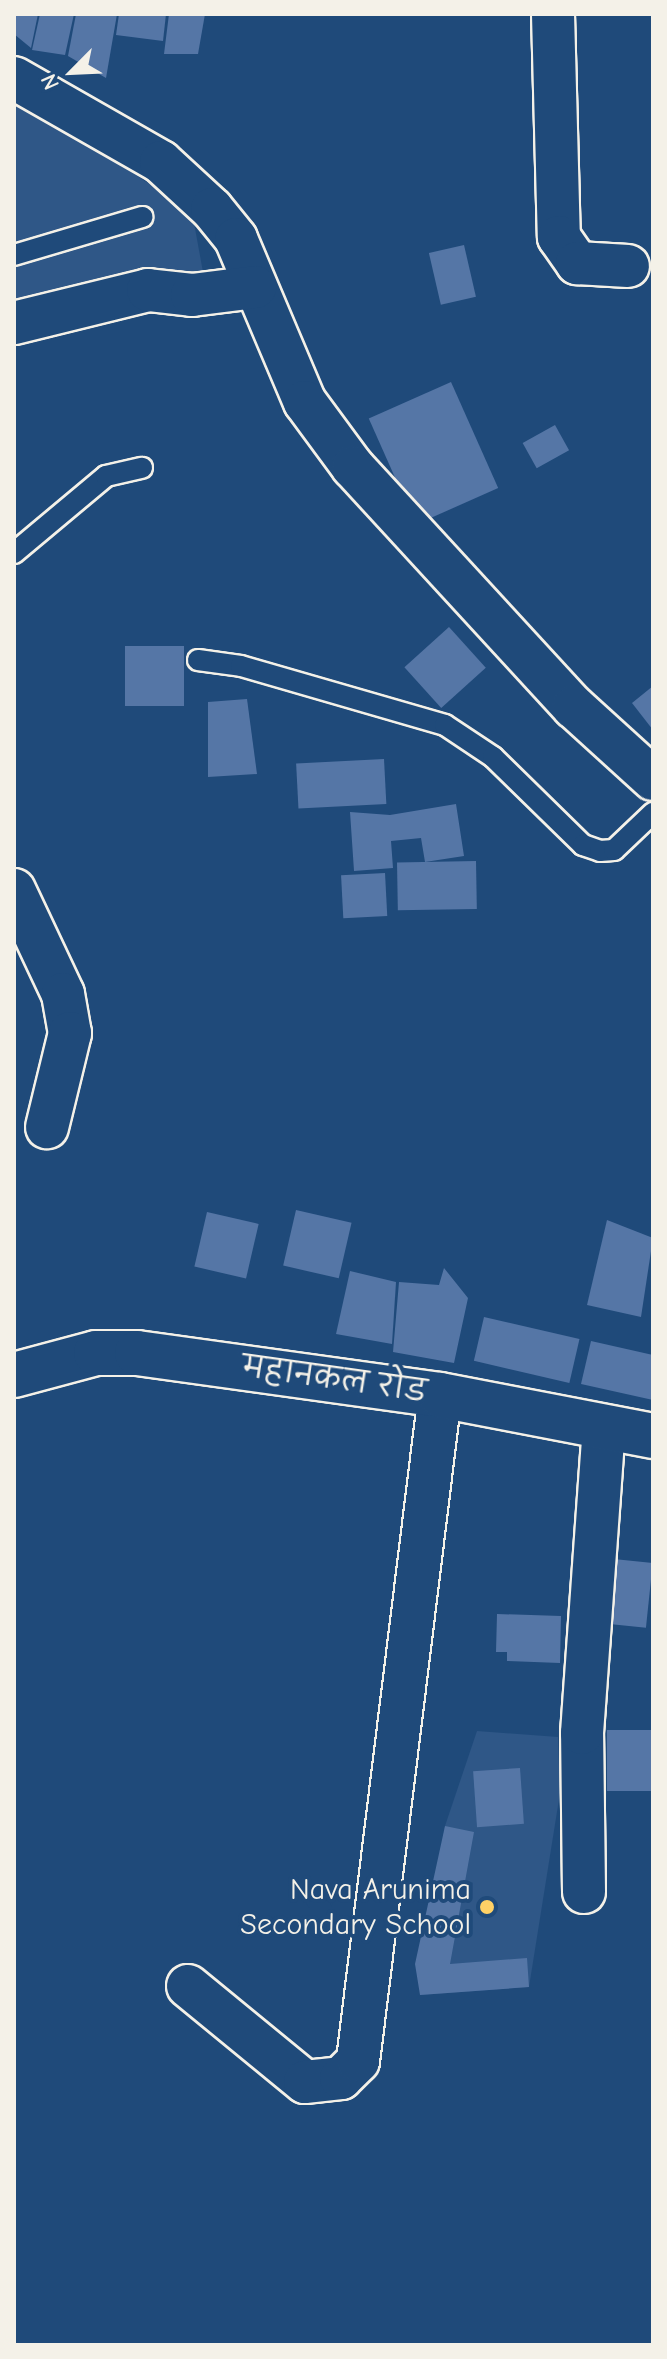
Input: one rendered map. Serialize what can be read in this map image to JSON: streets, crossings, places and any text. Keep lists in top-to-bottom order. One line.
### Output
{"streets":{"main road":["महानकल रोड"]},"places":["Nava Arunima Secondary School"],"north":"bottom left"}
